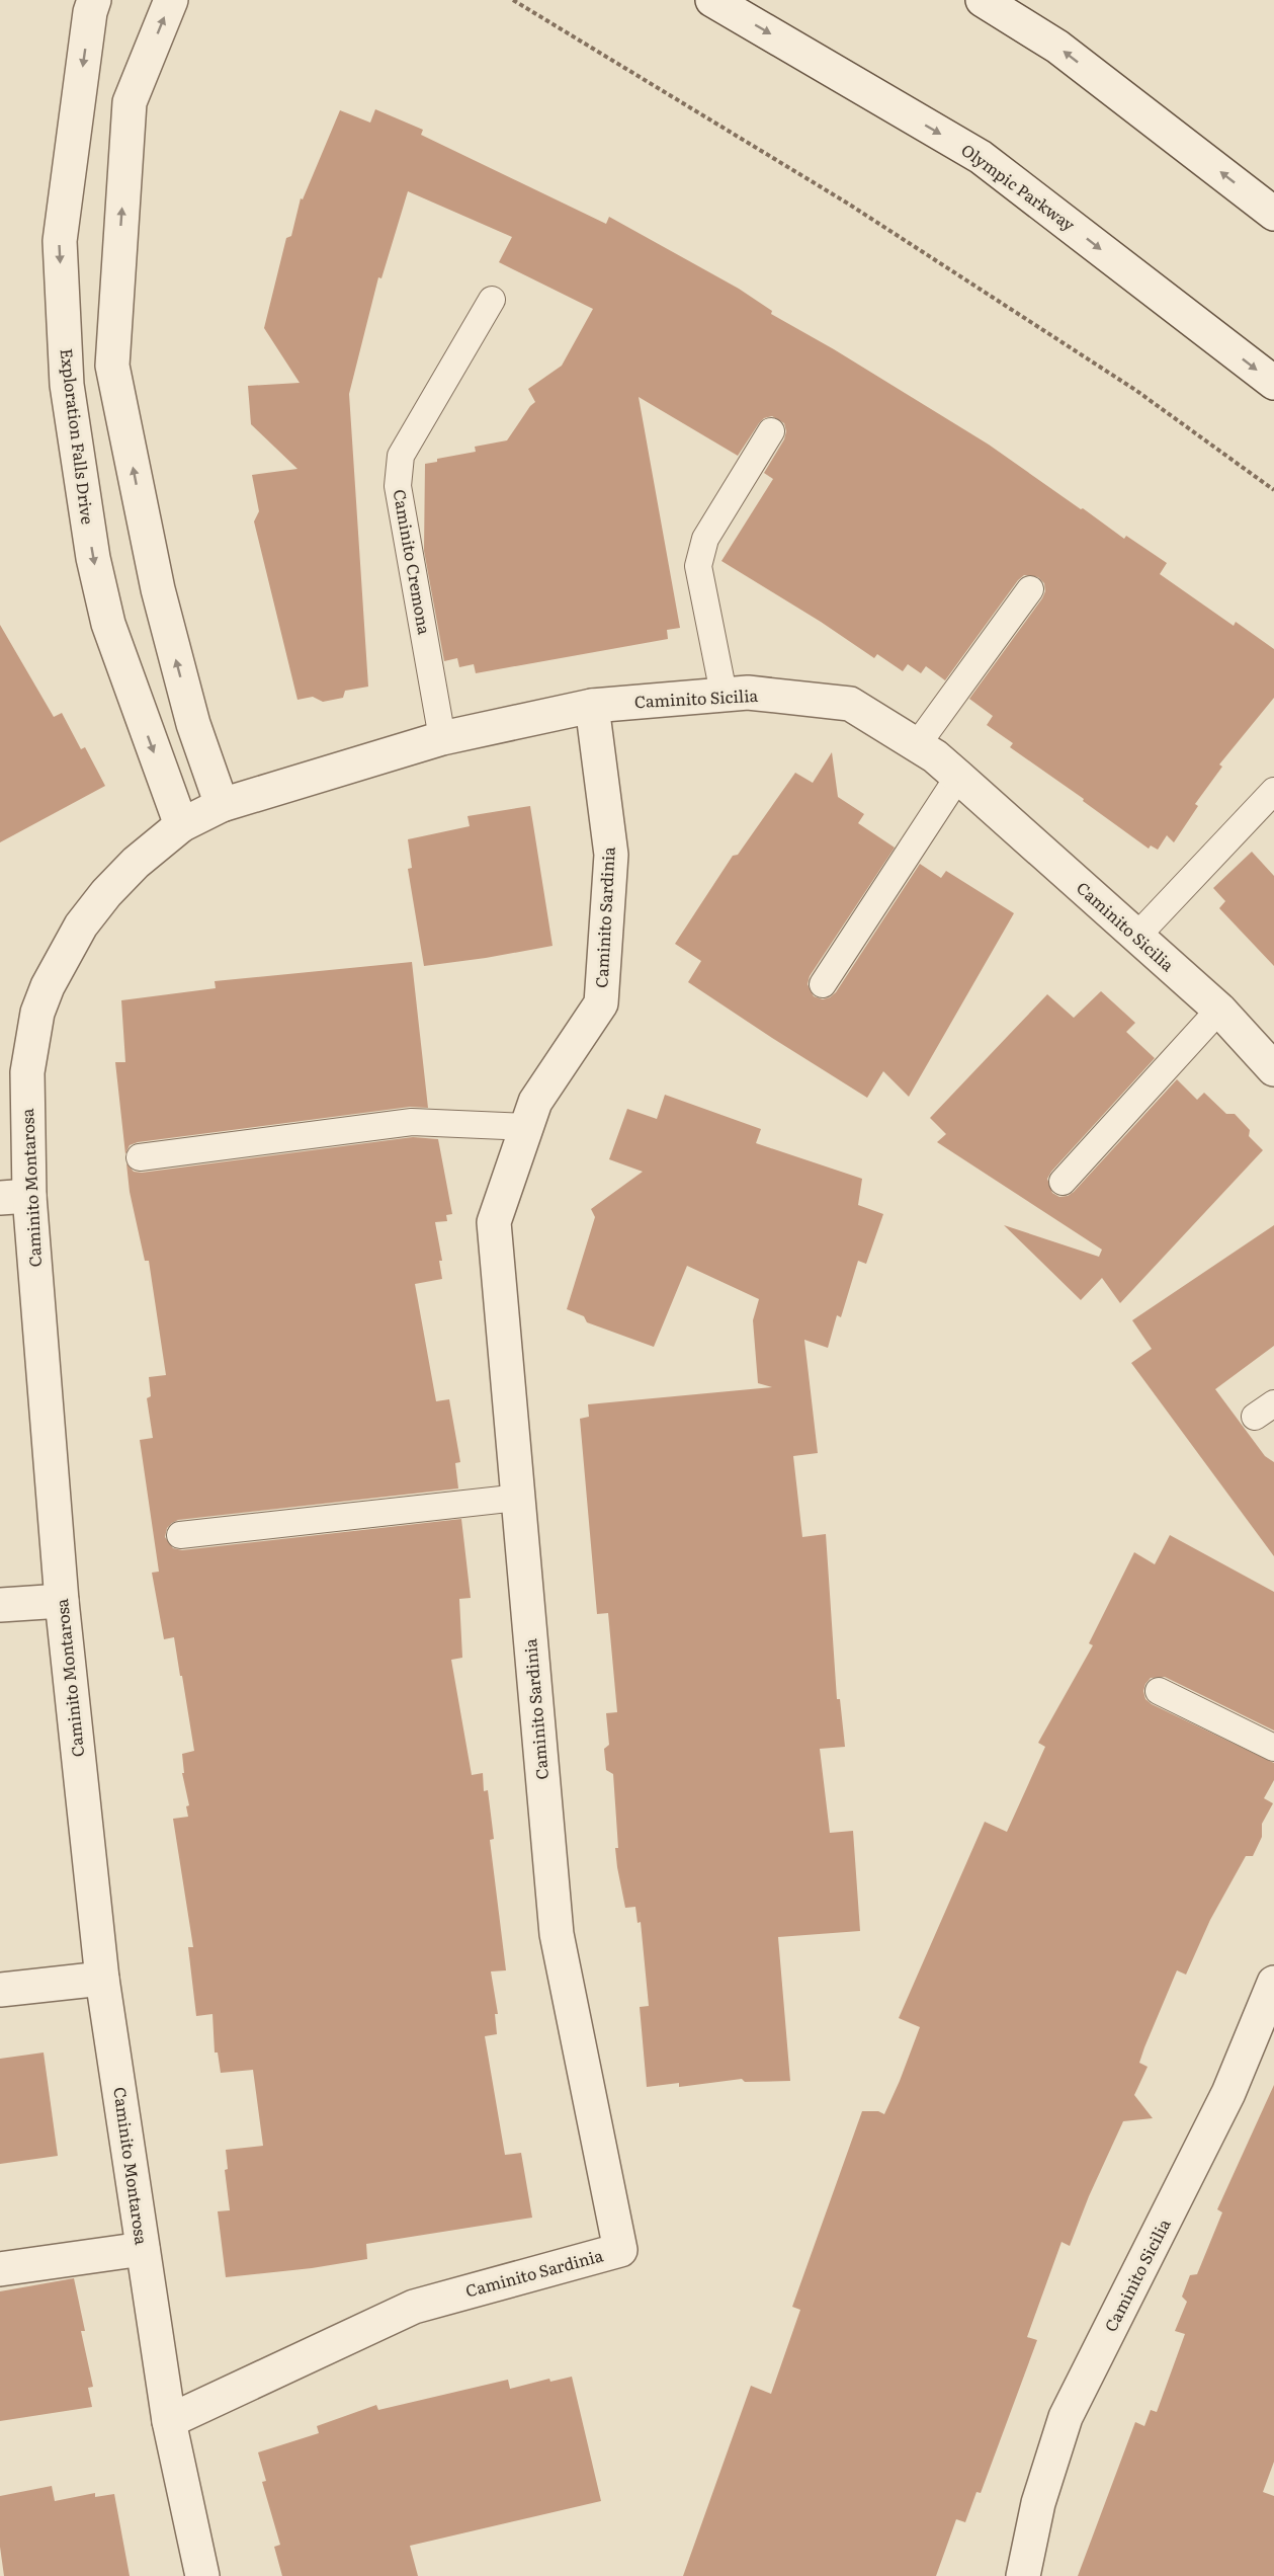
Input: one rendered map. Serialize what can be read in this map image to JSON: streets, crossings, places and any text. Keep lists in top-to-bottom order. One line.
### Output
{"streets":{"street":["Olympic Parkway","Exploration Falls Drive","Caminito Sicilia","Caminito Sardinia","Caminito Montarosa"],"lane":["Caminito Cremona"]},"crossings":[["Exploration Falls Drive","Caminito Sicilia"],["Exploration Falls Drive","Caminito Montarosa"],["Caminito Cremona","Caminito Sicilia"],["Caminito Sicilia","Caminito Sardinia"],["Caminito Sicilia","Caminito Montarosa"],["Caminito Sardinia","Caminito Montarosa"]]}
